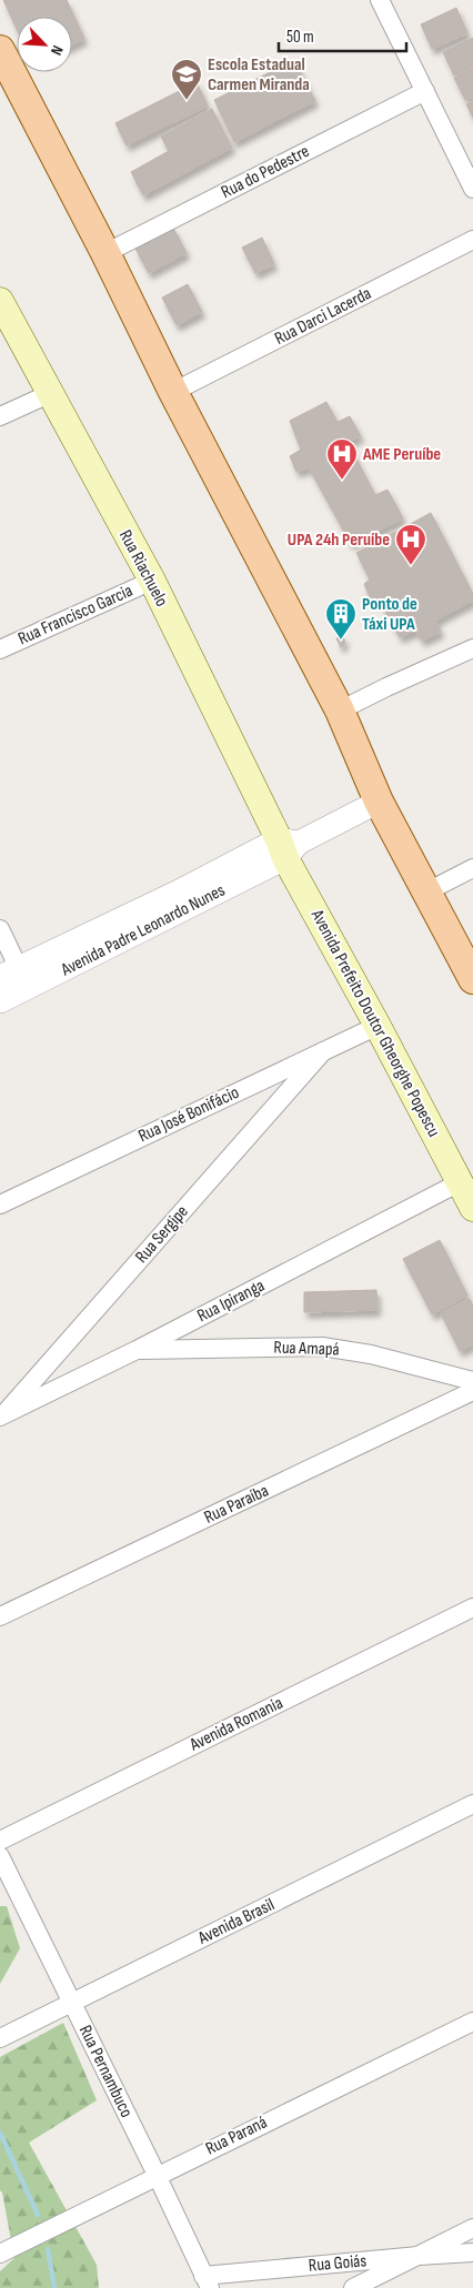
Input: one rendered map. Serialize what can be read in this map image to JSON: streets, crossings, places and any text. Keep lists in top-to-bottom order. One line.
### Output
{"streets":{"main road":["Rua Riachuelo","Avenida Prefeito Doutor Gheorghe Popescu"],"street":["Rua do Pedestre","Rua Darci Lacerda","Rua Francisco Garcia","Avenida Padre Leonardo Nunes","Rua José Bonifácio","Rua Sergipe","Rua Ipiranga","Rua Amapá","Rua Paraíba","Avenida Romania","Avenida Brasil","Rua Pernambuco","Rua Paraná","Rua Goiás"]},"crossings":[["Rua Riachuelo","Rua Francisco Garcia"],["Rua Riachuelo","Avenida Padre Leonardo Nunes"],["Rua Riachuelo","Avenida Prefeito Doutor Gheorghe Popescu"],["Avenida Padre Leonardo Nunes","Avenida Prefeito Doutor Gheorghe Popescu"],["Avenida Prefeito Doutor Gheorghe Popescu","Rua José Bonifácio"],["Avenida Prefeito Doutor Gheorghe Popescu","Rua Ipiranga"],["Rua José Bonifácio","Rua Sergipe"],["Rua Sergipe","Rua Ipiranga"],["Rua Ipiranga","Rua Amapá"],["Avenida Brasil","Rua Pernambuco"],["Rua Pernambuco","Rua Paraná"],["Rua Pernambuco","Rua Goiás"]],"places":{"school or university":["Escola Estadual Carmen Miranda"],"hospital":["AME Peruíbe","UPA 24h Peruíbe"],"building":["Ponto de Táxi UPA"]},"scale_bar":"50 m","north":"bottom right"}
